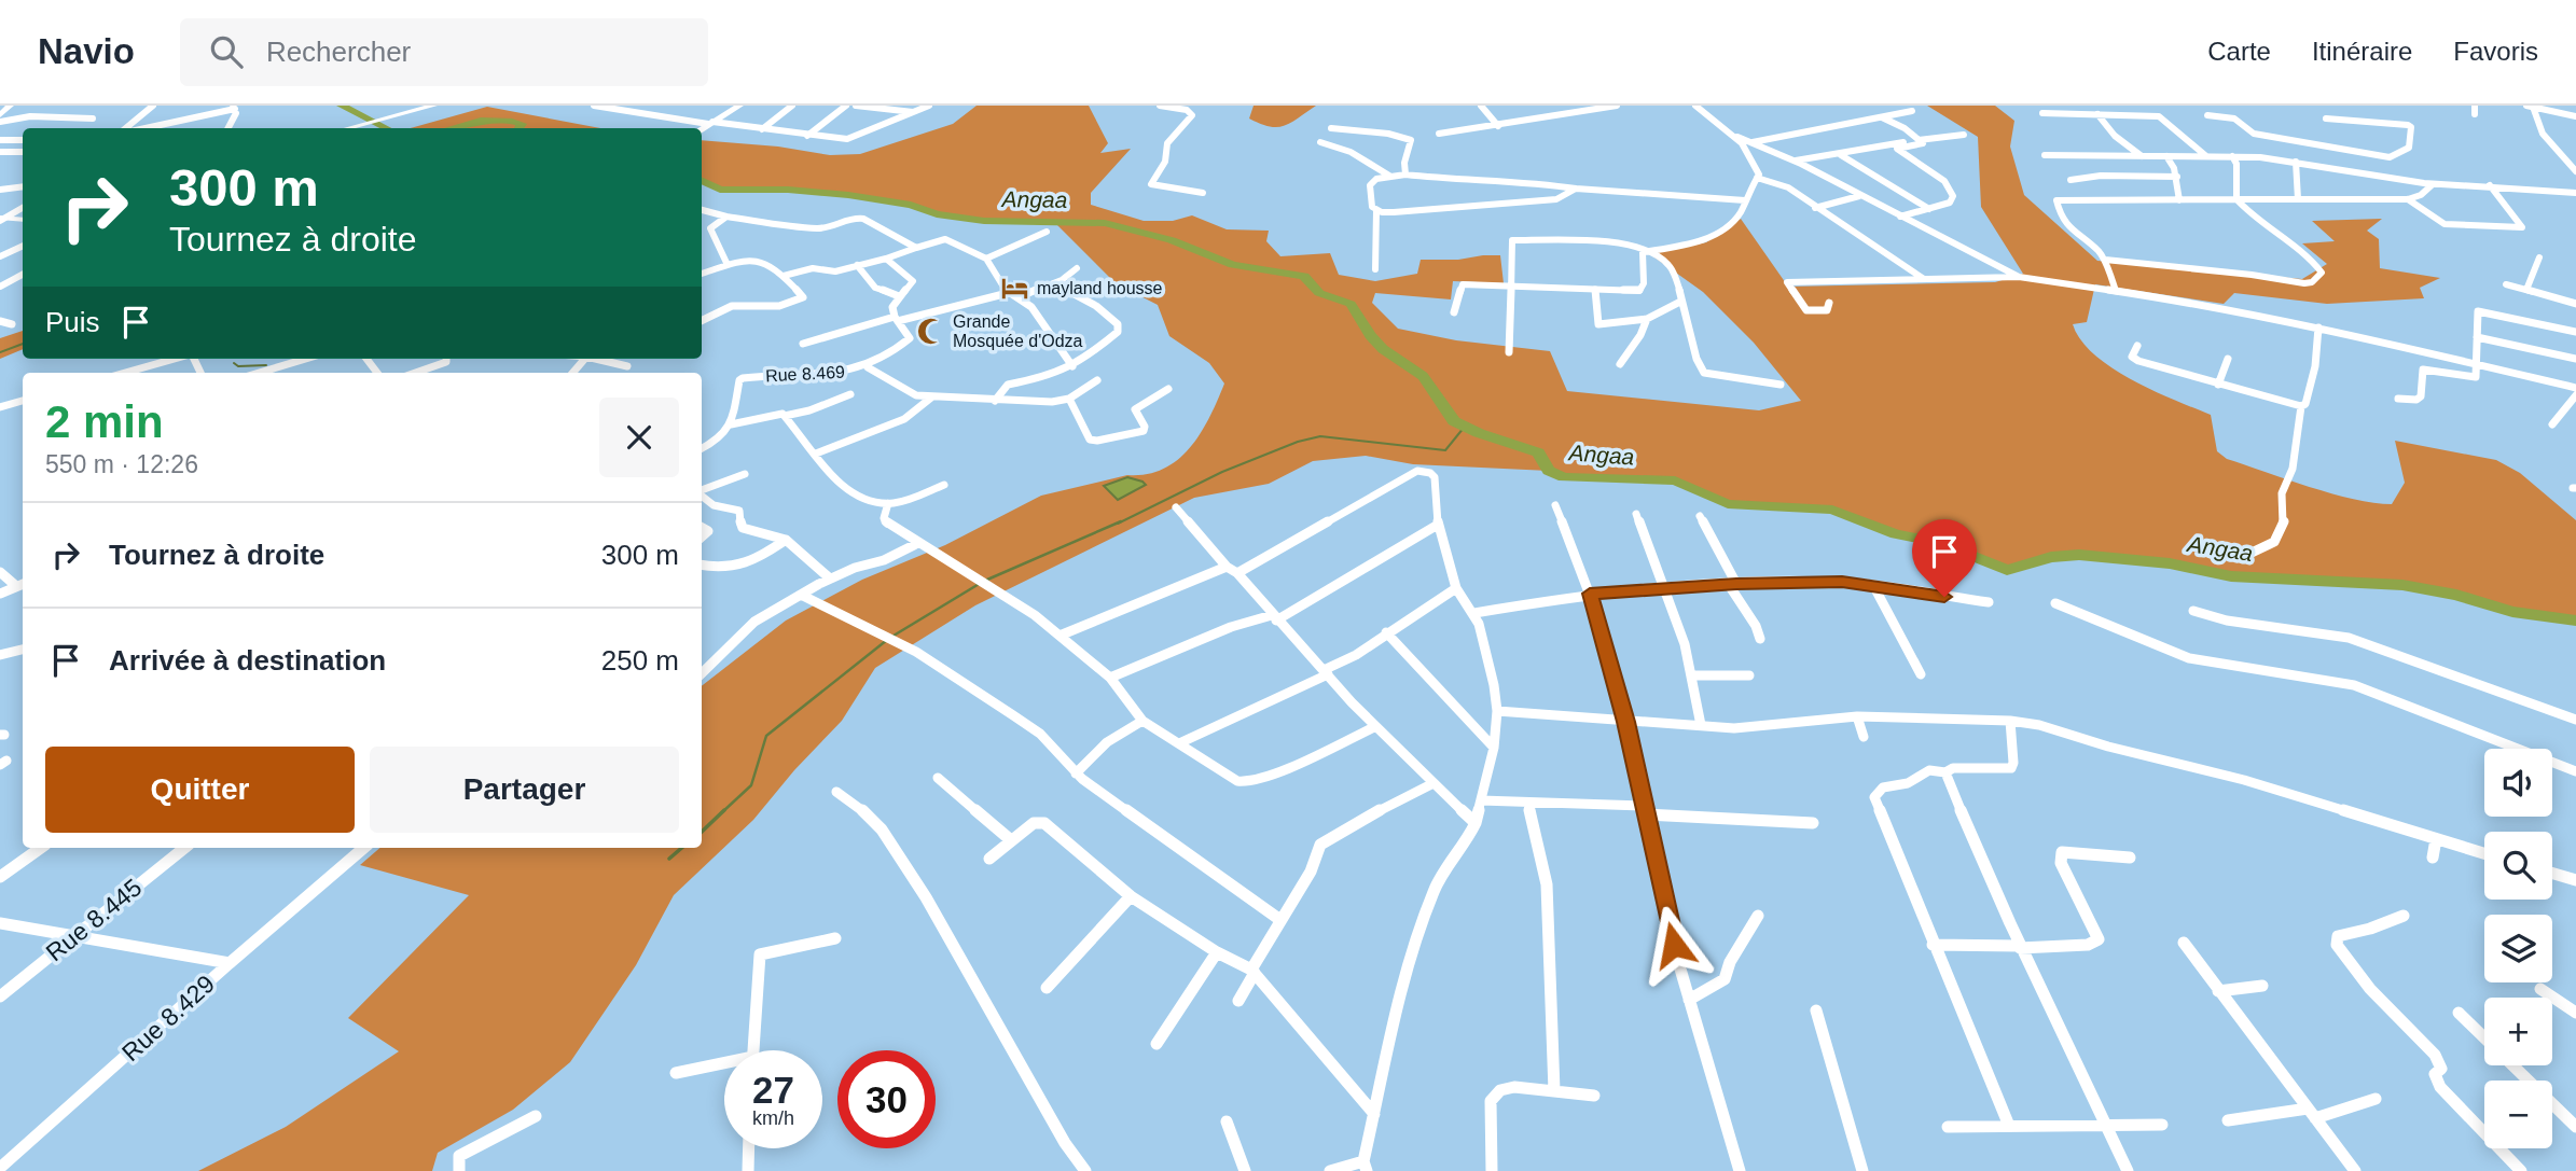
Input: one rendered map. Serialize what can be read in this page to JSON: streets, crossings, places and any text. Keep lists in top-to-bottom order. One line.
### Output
{"streets":{"street":["Rue 8.469","Rue 8.445","Rue 8.429"]},"crossings":[["Rue 8.445","Rue 8.429"]],"water":["Angaa"],"places":{"hotel":["mayland housse"],"mosque":["Grande Mosquée d'Odza"]},"page":{"header":"Navio","search":"Rechercher","nav":["Carte","Itinéraire","Favoris"],"turn":["300 m","Tournez à droite"],"then":"Puis","heading":["2 min","550 m · 12:26"],"list":[{"name":"Tournez à droite","value":"300 m"},{"name":"Arrivée à destination","value":"250 m"}],"buttons":["Quitter","Partager"],"map_buttons":["+","−"],"speed":"27 km/h","limit":"30"}}
